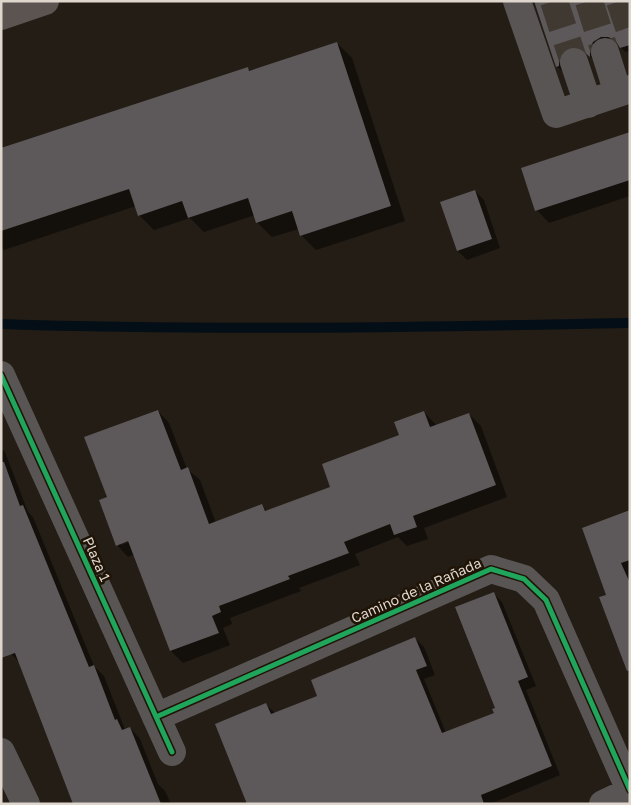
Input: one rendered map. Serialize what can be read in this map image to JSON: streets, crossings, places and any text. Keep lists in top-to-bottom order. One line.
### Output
{"streets":{"street":["Plaza 1","Camino de la Rañada"]},"crossings":[["Plaza 1","Camino de la Rañada"]]}
